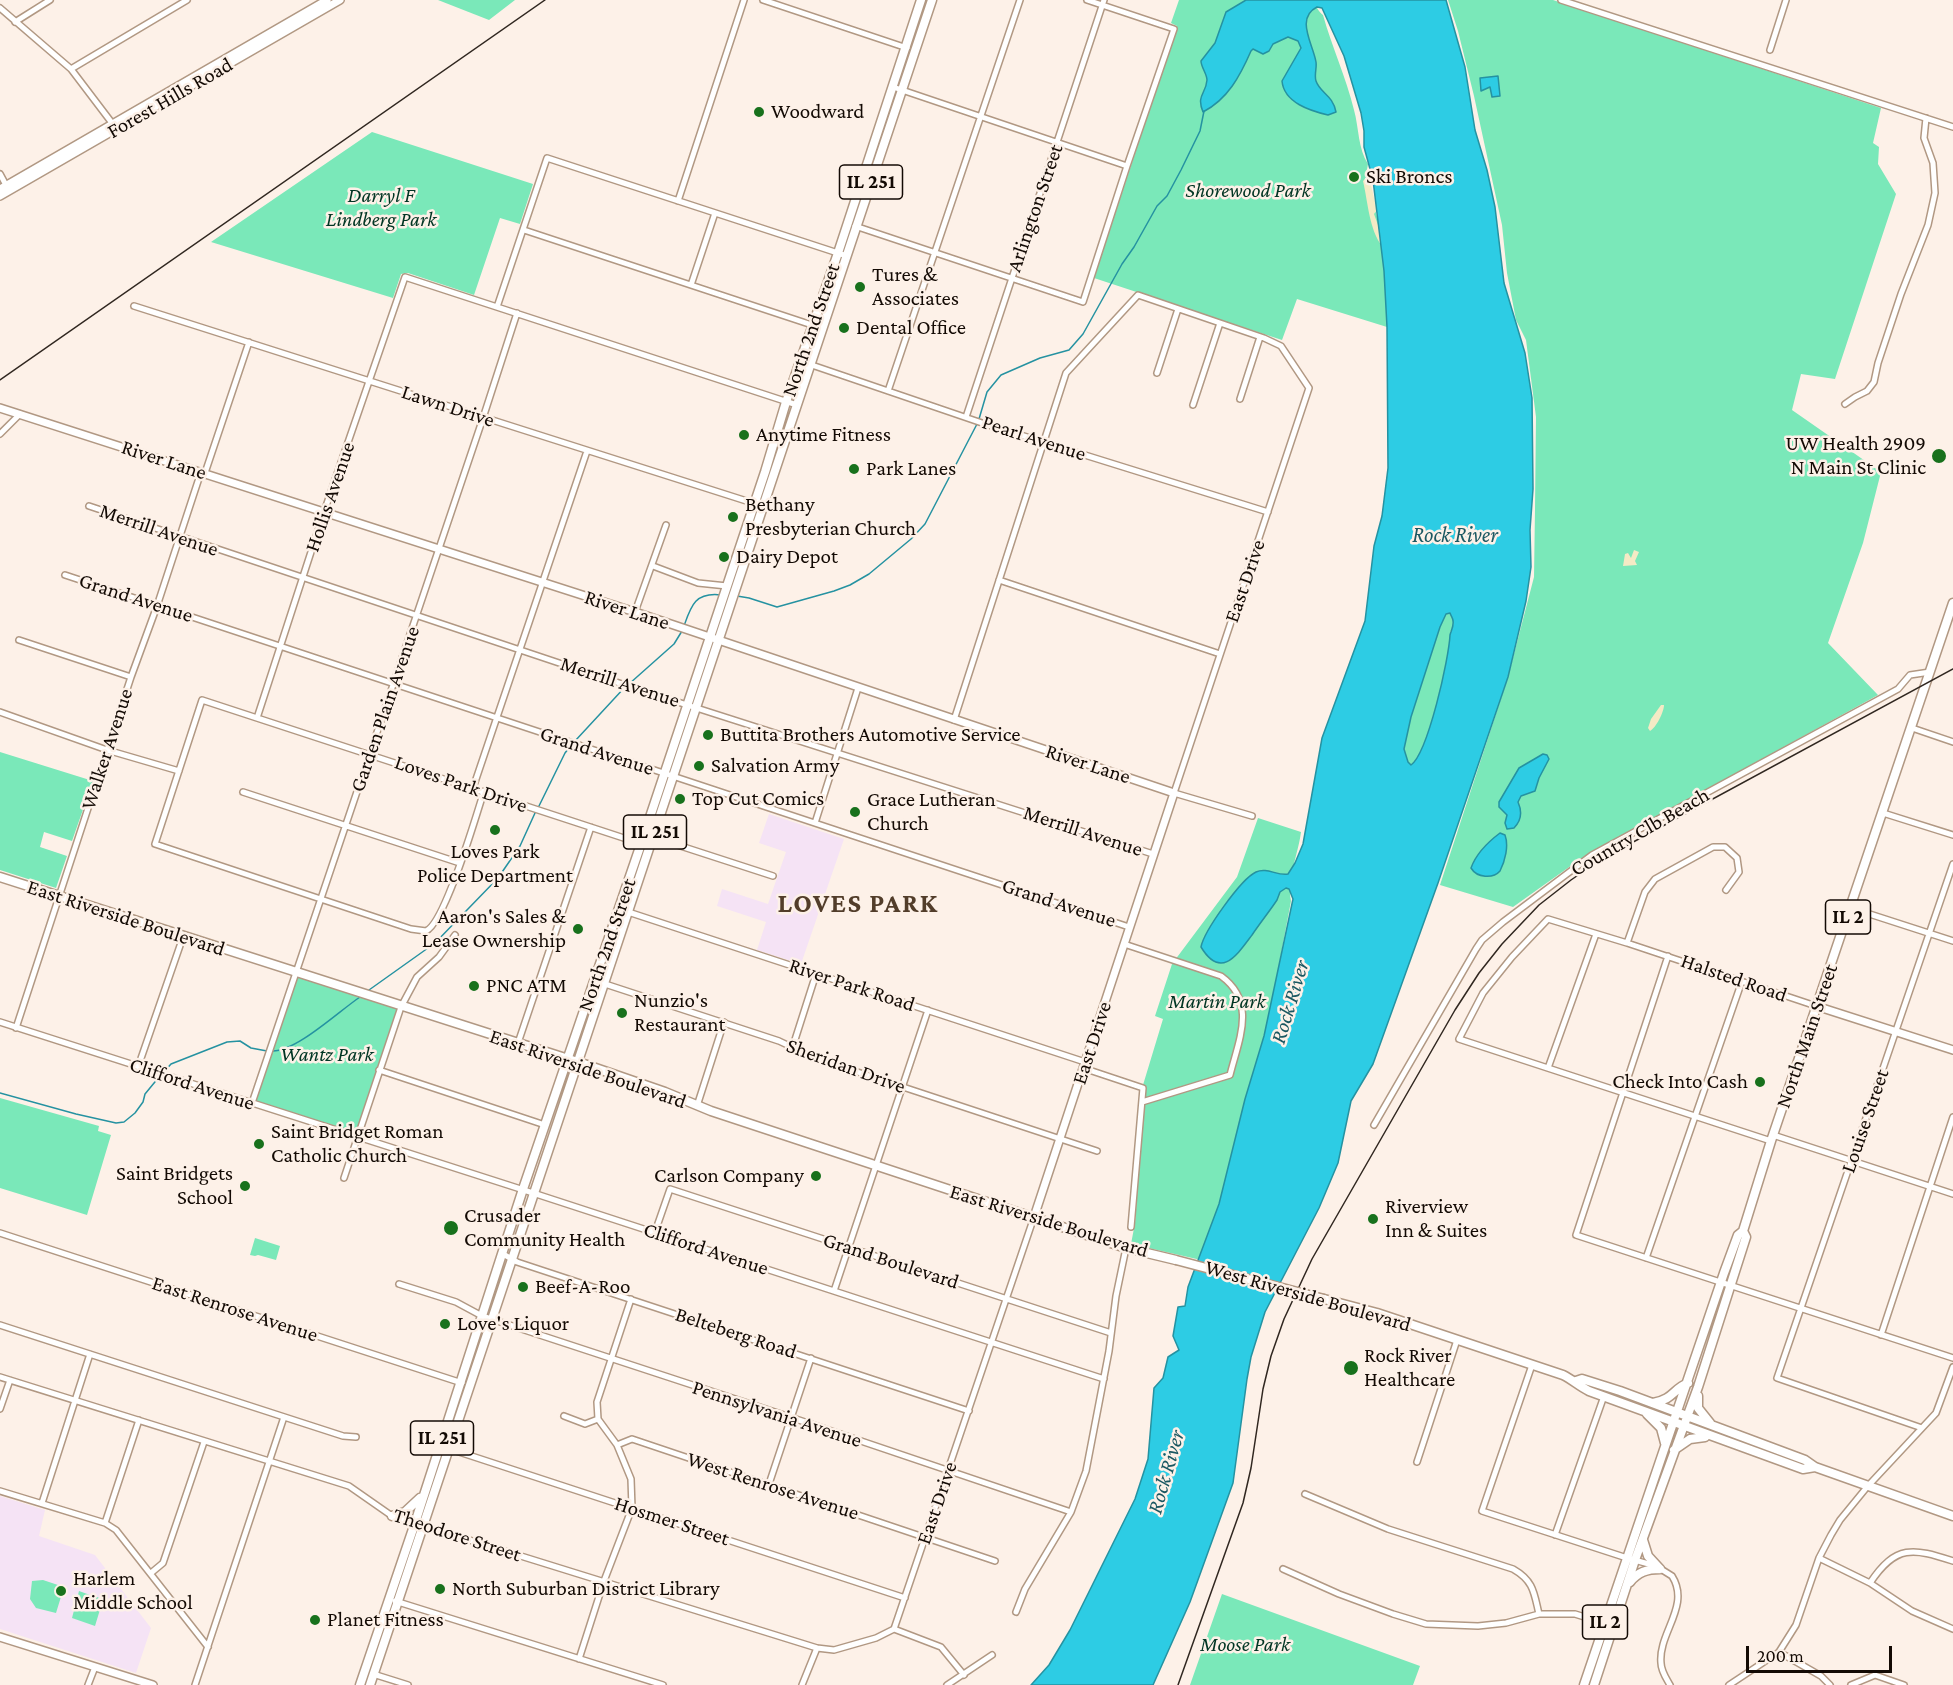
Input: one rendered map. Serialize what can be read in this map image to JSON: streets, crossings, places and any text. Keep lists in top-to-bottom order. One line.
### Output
{"streets":{"main road":["IL 251","North 2nd Street","IL 2","East Riverside Boulevard","North Main Street","West Riverside Boulevard"],"street":["Forest Hills Road","Arlington Street","Lawn Drive","Pearl Avenue","River Lane","Hollis Avenue","Merrill Avenue","East Drive","Grand Avenue","Garden Plain Avenue","Walker Avenue","Loves Park Drive","Country Clb Beach","Halsted Road","River Park Road","Sheridan Drive","Clifford Avenue","Louise Street","Grand Boulevard","East Renrose Avenue","Belteberg Road","Pennsylvania Avenue","West Renrose Avenue","Hosmer Street","Theodore Street"]},"crossings":[["Arlington Street","Pearl Avenue"],["North 2nd Street","Lawn Drive"],["North 2nd Street","Pearl Avenue"],["North 2nd Street","River Lane"],["North 2nd Street","Merrill Avenue"],["North 2nd Street","Grand Avenue"],["North 2nd Street","Loves Park Drive"],["North 2nd Street","East Riverside Boulevard"],["North 2nd Street","River Park Road"],["North 2nd Street","Sheridan Drive"],["North 2nd Street","Clifford Avenue"],["North 2nd Street","East Renrose Avenue"],["North 2nd Street","Belteberg Road"],["North 2nd Street","Pennsylvania Avenue"],["North 2nd Street","Hosmer Street"],["North 2nd Street","Theodore Street"],["Lawn Drive","Hollis Avenue"],["Lawn Drive","Garden Plain Avenue"],["Lawn Drive","Walker Avenue"],["Pearl Avenue","East Drive"],["River Lane","Hollis Avenue"],["River Lane","East Drive"],["River Lane","Garden Plain Avenue"],["River Lane","Walker Avenue"],["Hollis Avenue","Merrill Avenue"],["Hollis Avenue","Grand Avenue"],["Hollis Avenue","Loves Park Drive"],["Merrill Avenue","East Drive"],["Merrill Avenue","Garden Plain Avenue"],["Merrill Avenue","Walker Avenue"],["East Drive","Grand Avenue"],["East Drive","East Riverside Boulevard"],["East Drive","River Park Road"],["East Drive","Sheridan Drive"],["East Drive","Clifford Avenue"],["East Drive","Grand Boulevard"],["East Drive","Belteberg Road"],["East Drive","Pennsylvania Avenue"],["East Drive","West Renrose Avenue"],["East Drive","Hosmer Street"],["Grand Avenue","Garden Plain Avenue"],["Grand Avenue","Walker Avenue"],["Garden Plain Avenue","Loves Park Drive"],["Garden Plain Avenue","East Riverside Boulevard"],["Garden Plain Avenue","Clifford Avenue"],["Walker Avenue","East Riverside Boulevard"],["Walker Avenue","Clifford Avenue"],["Country Clb Beach","North Main Street"],["IL 2","North Main Street"],["IL 2","West Riverside Boulevard"],["East Riverside Boulevard","West Riverside Boulevard"],["Halsted Road","North Main Street"],["Halsted Road","Louise Street"],["North Main Street","West Riverside Boulevard"],["Clifford Avenue","Grand Boulevard"]],"districts":["LOVES PARK"],"water":["Rock River"],"parks":["Shorewood Park","Darryl F Lindberg Park","Martin Park","Wantz Park","Moose Park"],"places":["Woodward","Ski Broncs","Tures & Associates","Dental Office","Anytime Fitness","UW Health 2909 N Main St Clinic","Park Lanes","Bethany Presbyterian Church","Dairy Depot","Buttita Brothers Automotive Service","Salvation Army","Top Cut Comics","Grace Lutheran Church","Loves Park Police Department","Aaron's Sales & Lease Ownership","PNC ATM","Nunzio's Restaurant","Check Into Cash","Saint Bridget Roman Catholic Church","Carlson Company","Saint Bridgets School","Riverview Inn & Suites","Crusader Community Health","Beef-A-Roo","Love's Liquor","Rock River Healthcare","North Suburban District Library","Harlem Middle School","Planet Fitness"],"scale_bar":"200 m"}
